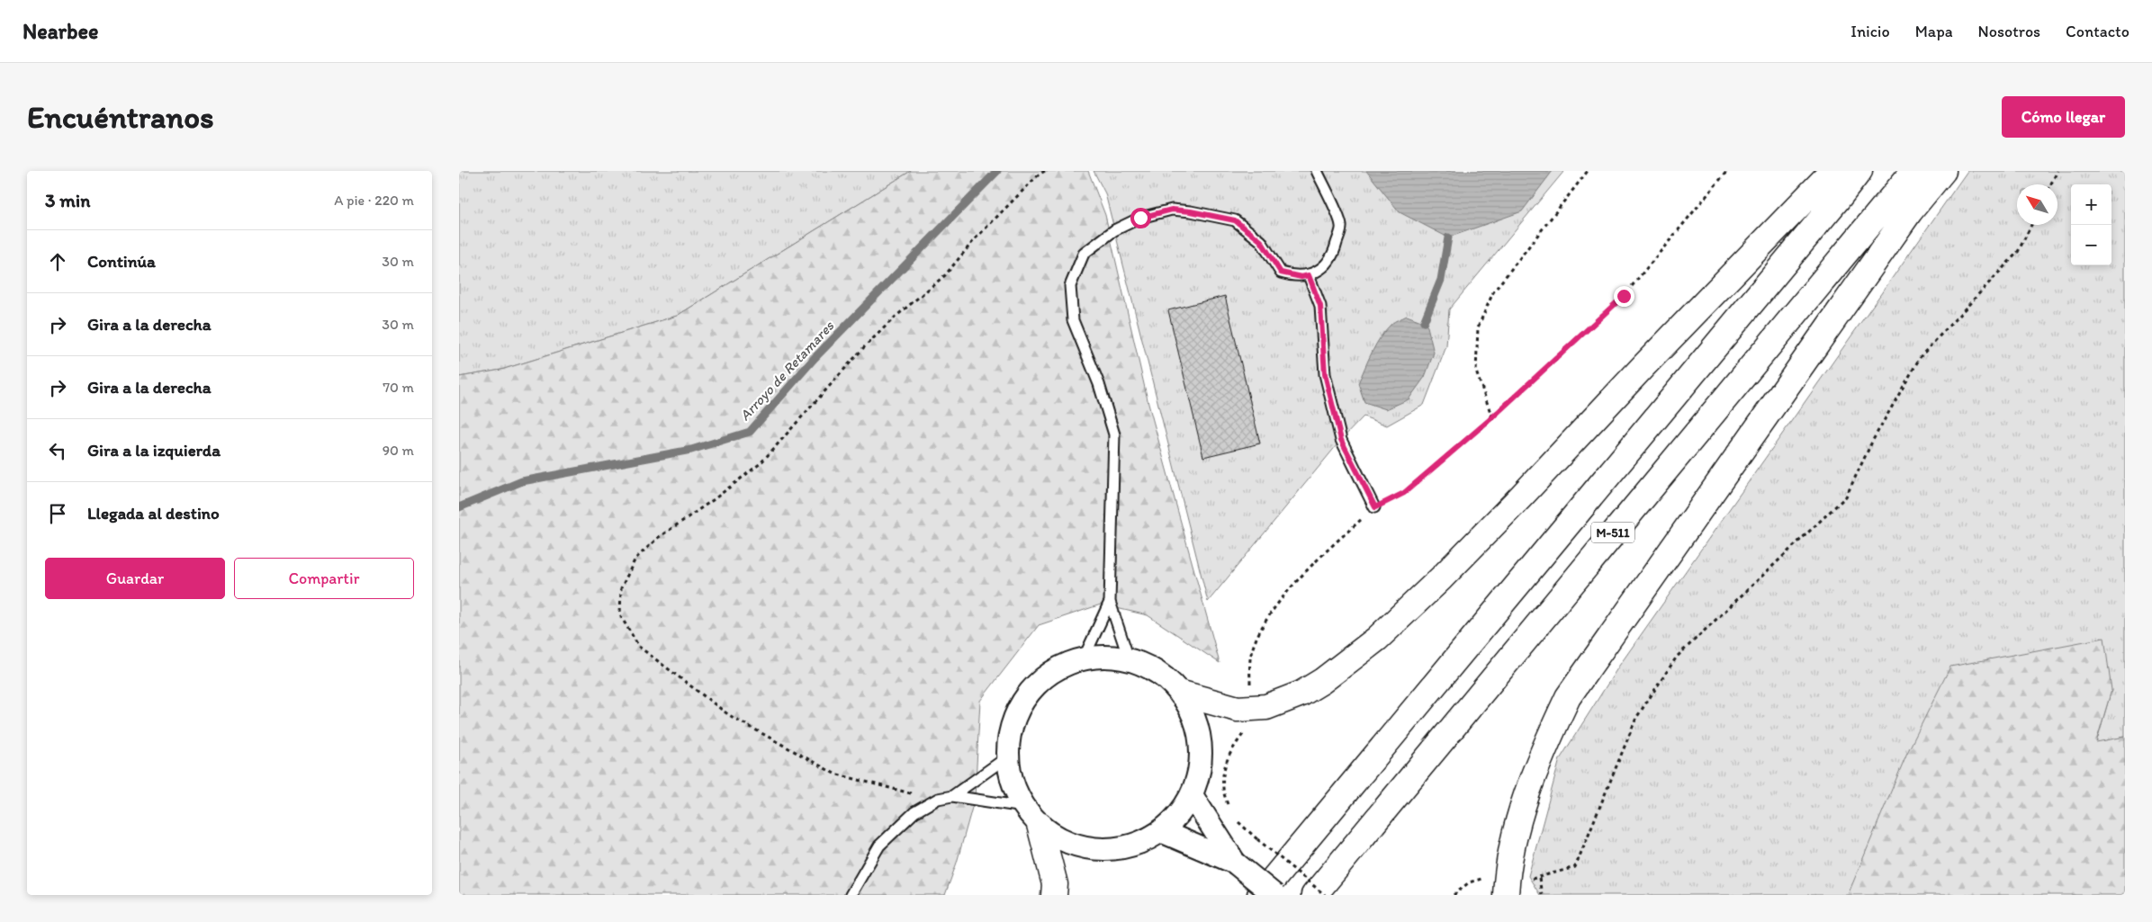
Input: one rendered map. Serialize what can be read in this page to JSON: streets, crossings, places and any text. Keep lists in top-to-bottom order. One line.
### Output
{"streets":{"highway":["M-511"]},"water":["Arroyo de Retamares"],"north":"top left","page":{"header":"Nearbee","nav":["Inicio","Mapa","Nosotros","Contacto"],"buttons":["Cómo llegar",["Guardar","Compartir"]],"title":"Encuéntranos","heading":["3 min","A pie · 220 m"],"map_buttons":["+","−"],"list":[["Continúa","30 m"],["Gira a la derecha","30 m"],["Gira a la derecha","70 m"],["Gira a la izquierda","90 m"],"Llegada al destino"]}}
